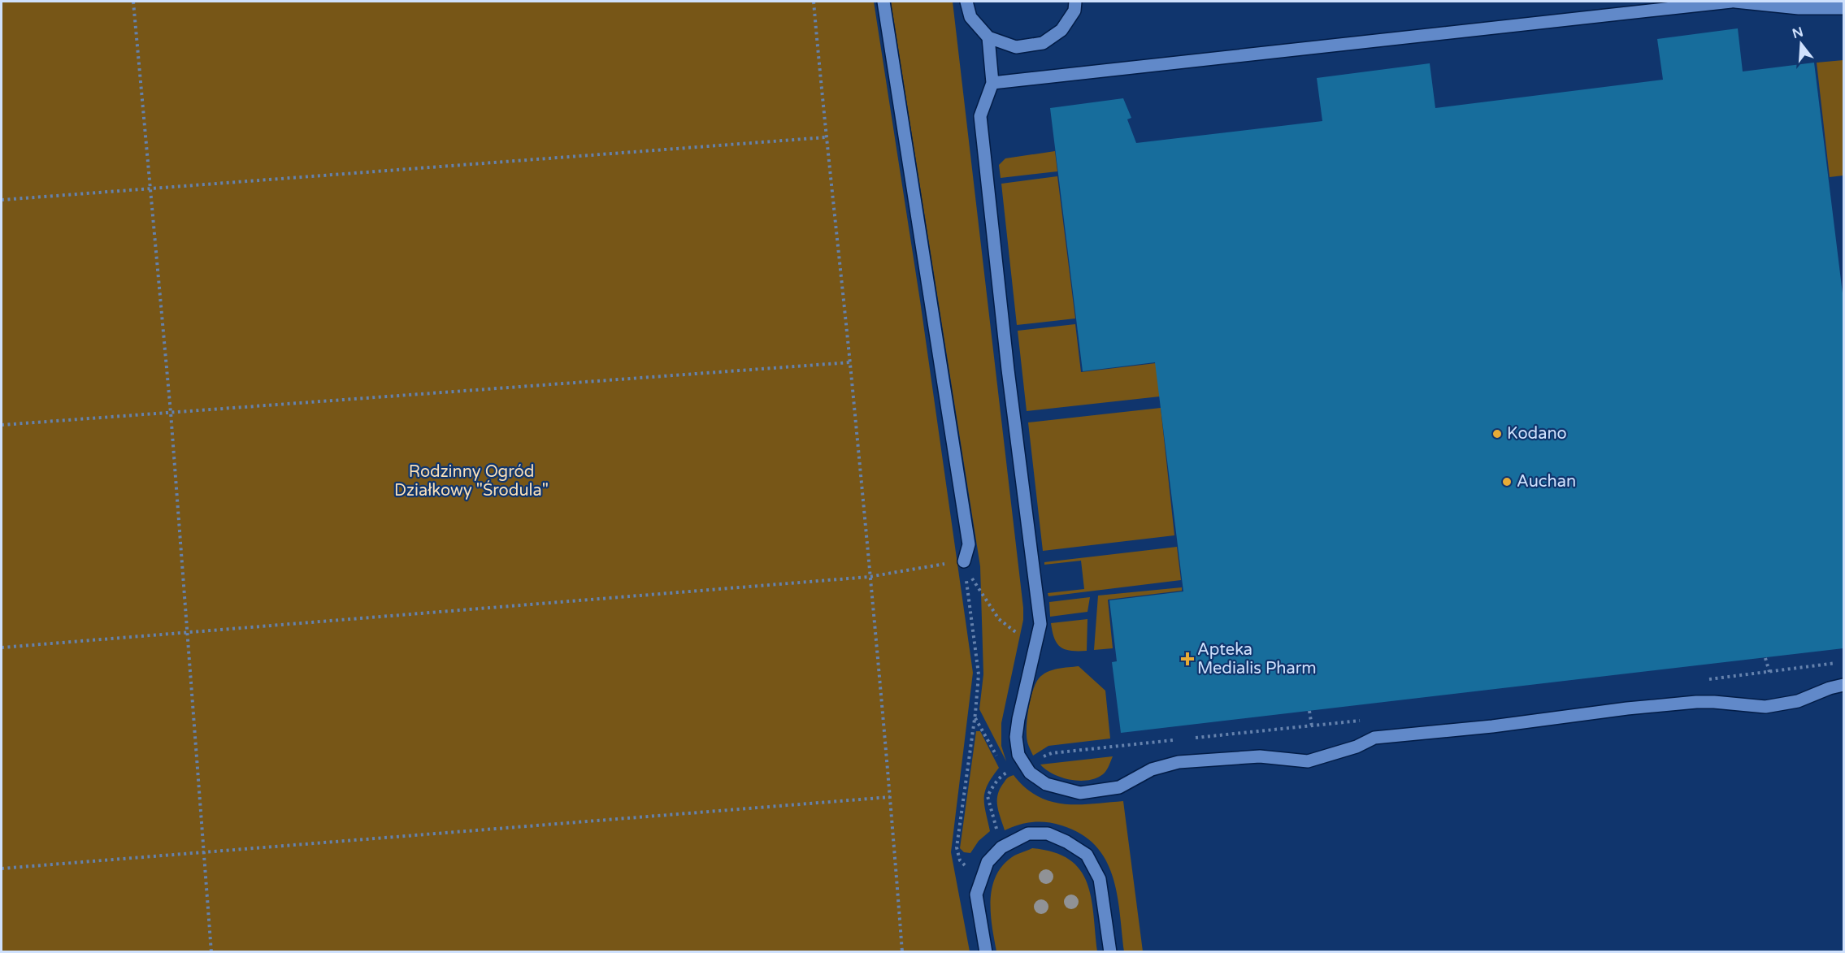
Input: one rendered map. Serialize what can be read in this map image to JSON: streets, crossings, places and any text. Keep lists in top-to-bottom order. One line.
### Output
{"parks":["Rodzinny Ogród Działkowy \"Środula\""],"places":{"other":["Kodano","Auchan"],"health":["Apteka Medialis Pharm"]},"north":"top"}
